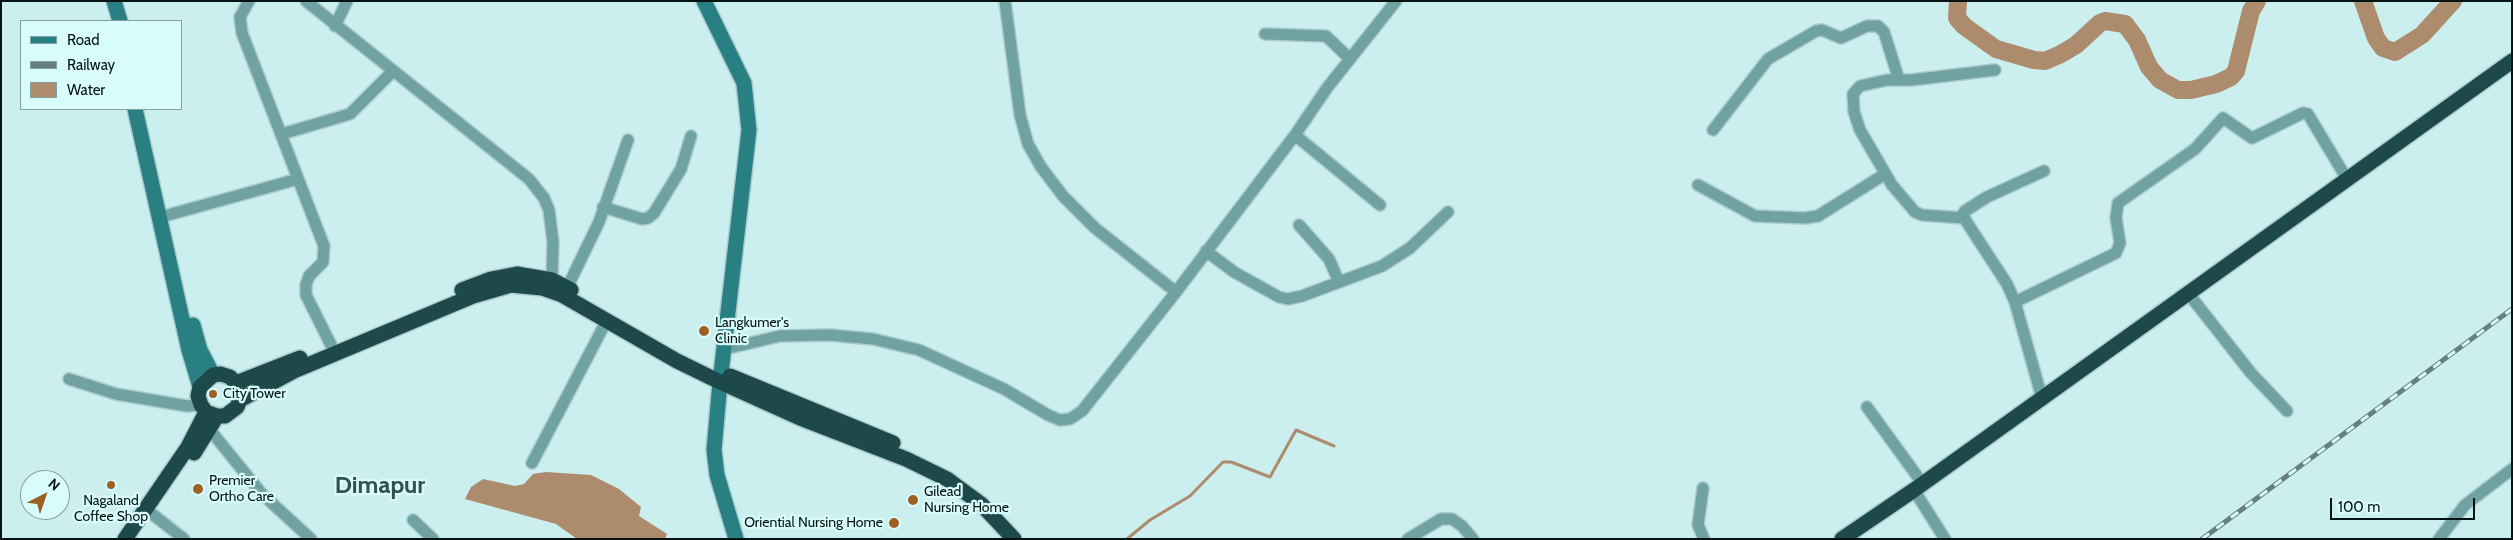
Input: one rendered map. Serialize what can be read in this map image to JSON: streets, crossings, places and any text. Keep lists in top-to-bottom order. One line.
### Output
{"districts":["Dimapur"],"places":["Langkumer's Clinic","City Tower","Nagaland Coffee Shop","Premier Ortho Care","Gilead Nursing Home","Oriential Nursing Home"],"legend":["Road","Railway","Water"],"scale_bar":"100 m","north":"top right"}
